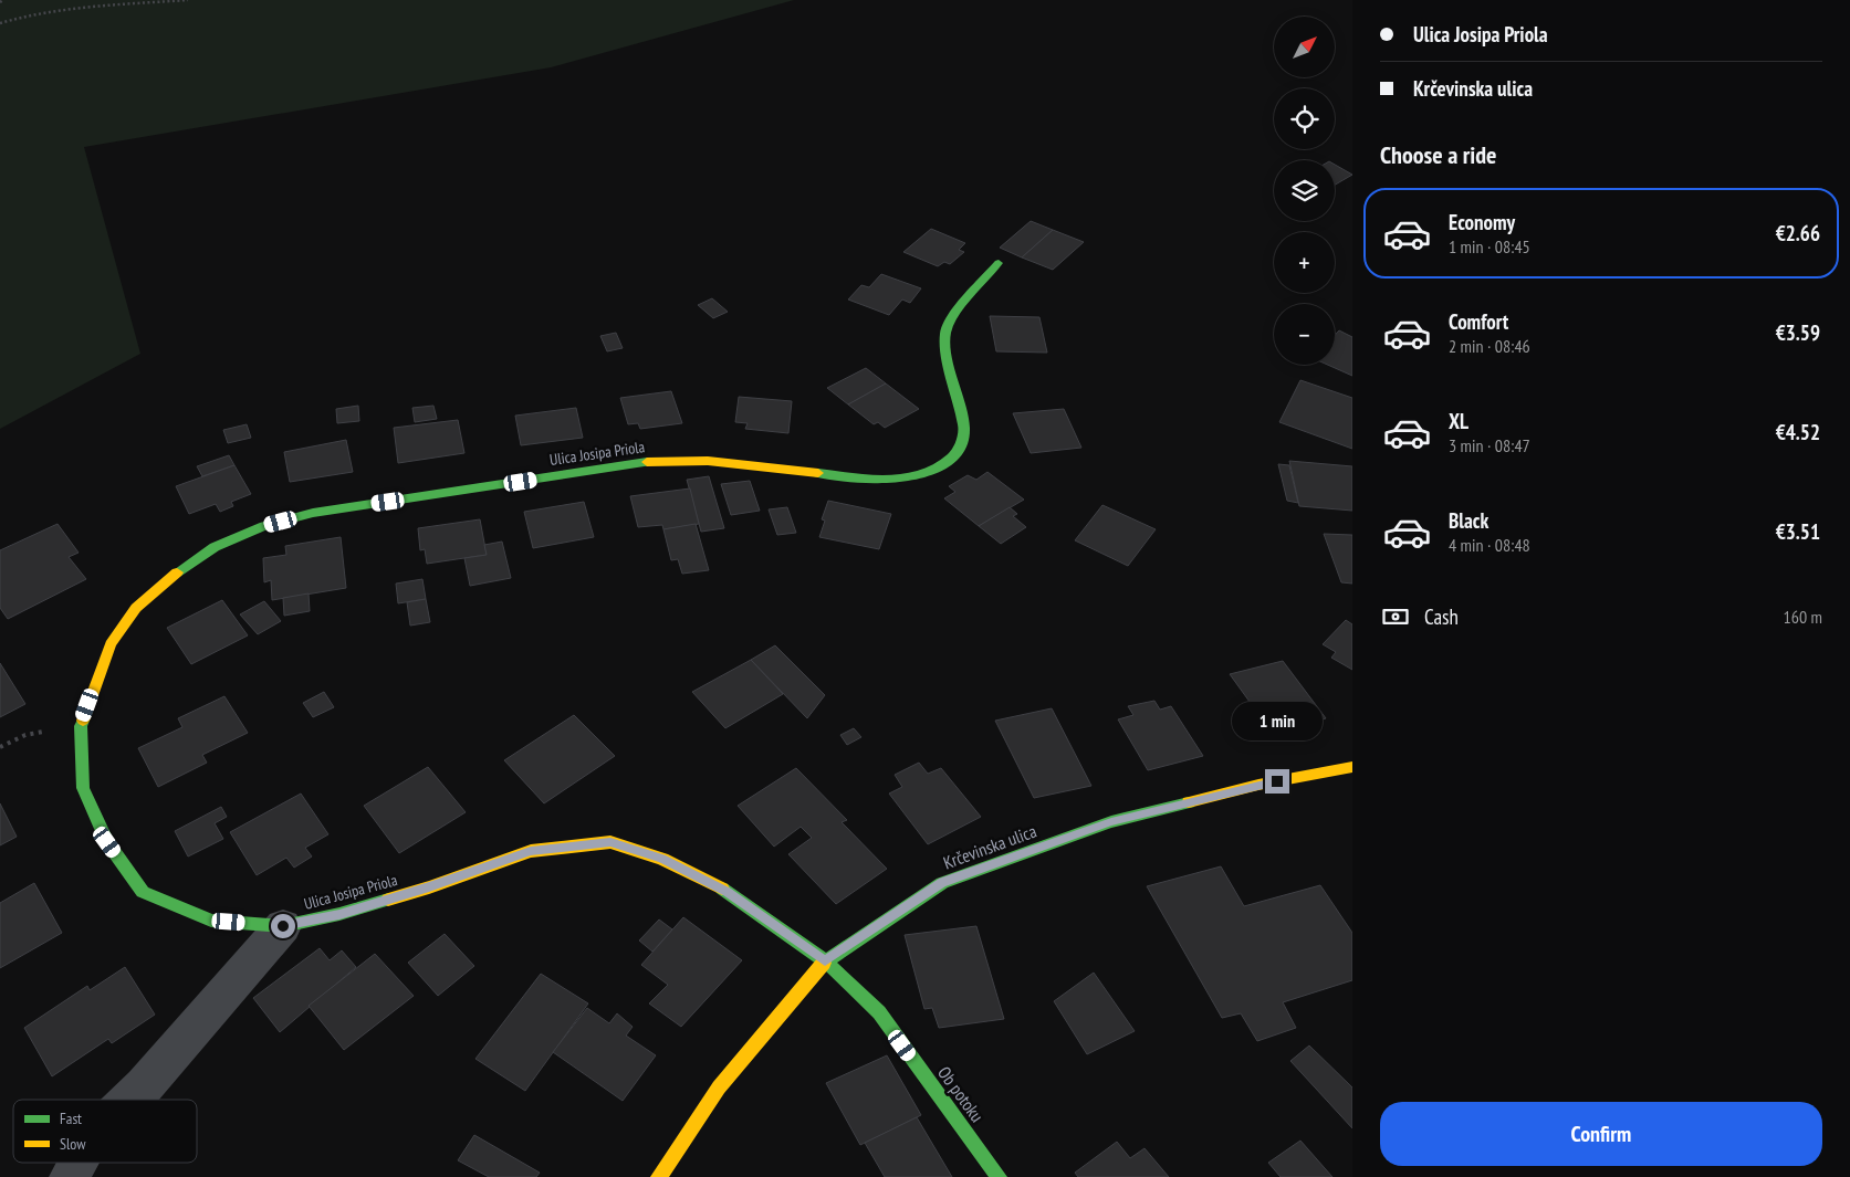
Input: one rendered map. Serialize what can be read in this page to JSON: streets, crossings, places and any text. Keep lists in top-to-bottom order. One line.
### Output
{"streets":{"street":["Ulica Josipa Priola","Krčevinska ulica","Ob potoku"]},"crossings":[["Ulica Josipa Priola","Krčevinska ulica"],["Ulica Josipa Priola","Ob potoku"],["Krčevinska ulica","Ob potoku"]],"legend":["Fast","Slow"],"north":"top right","page":{"banner":["Ulica Josipa Priola","Krčevinska ulica"],"map_buttons":["+","−"],"heading":"Choose a ride","list":[{"name":"Economy","note":"1 min · 08:45","value":"€2.66"},{"name":"Comfort","note":"2 min · 08:46","value":"€3.59"},{"name":"XL","note":"3 min · 08:47","value":"€4.52"},{"name":"Black","note":"4 min · 08:48","value":"€3.51"}],"pay":["Cash","160 m"],"bubble":"1 min","buttons":"Confirm"}}
